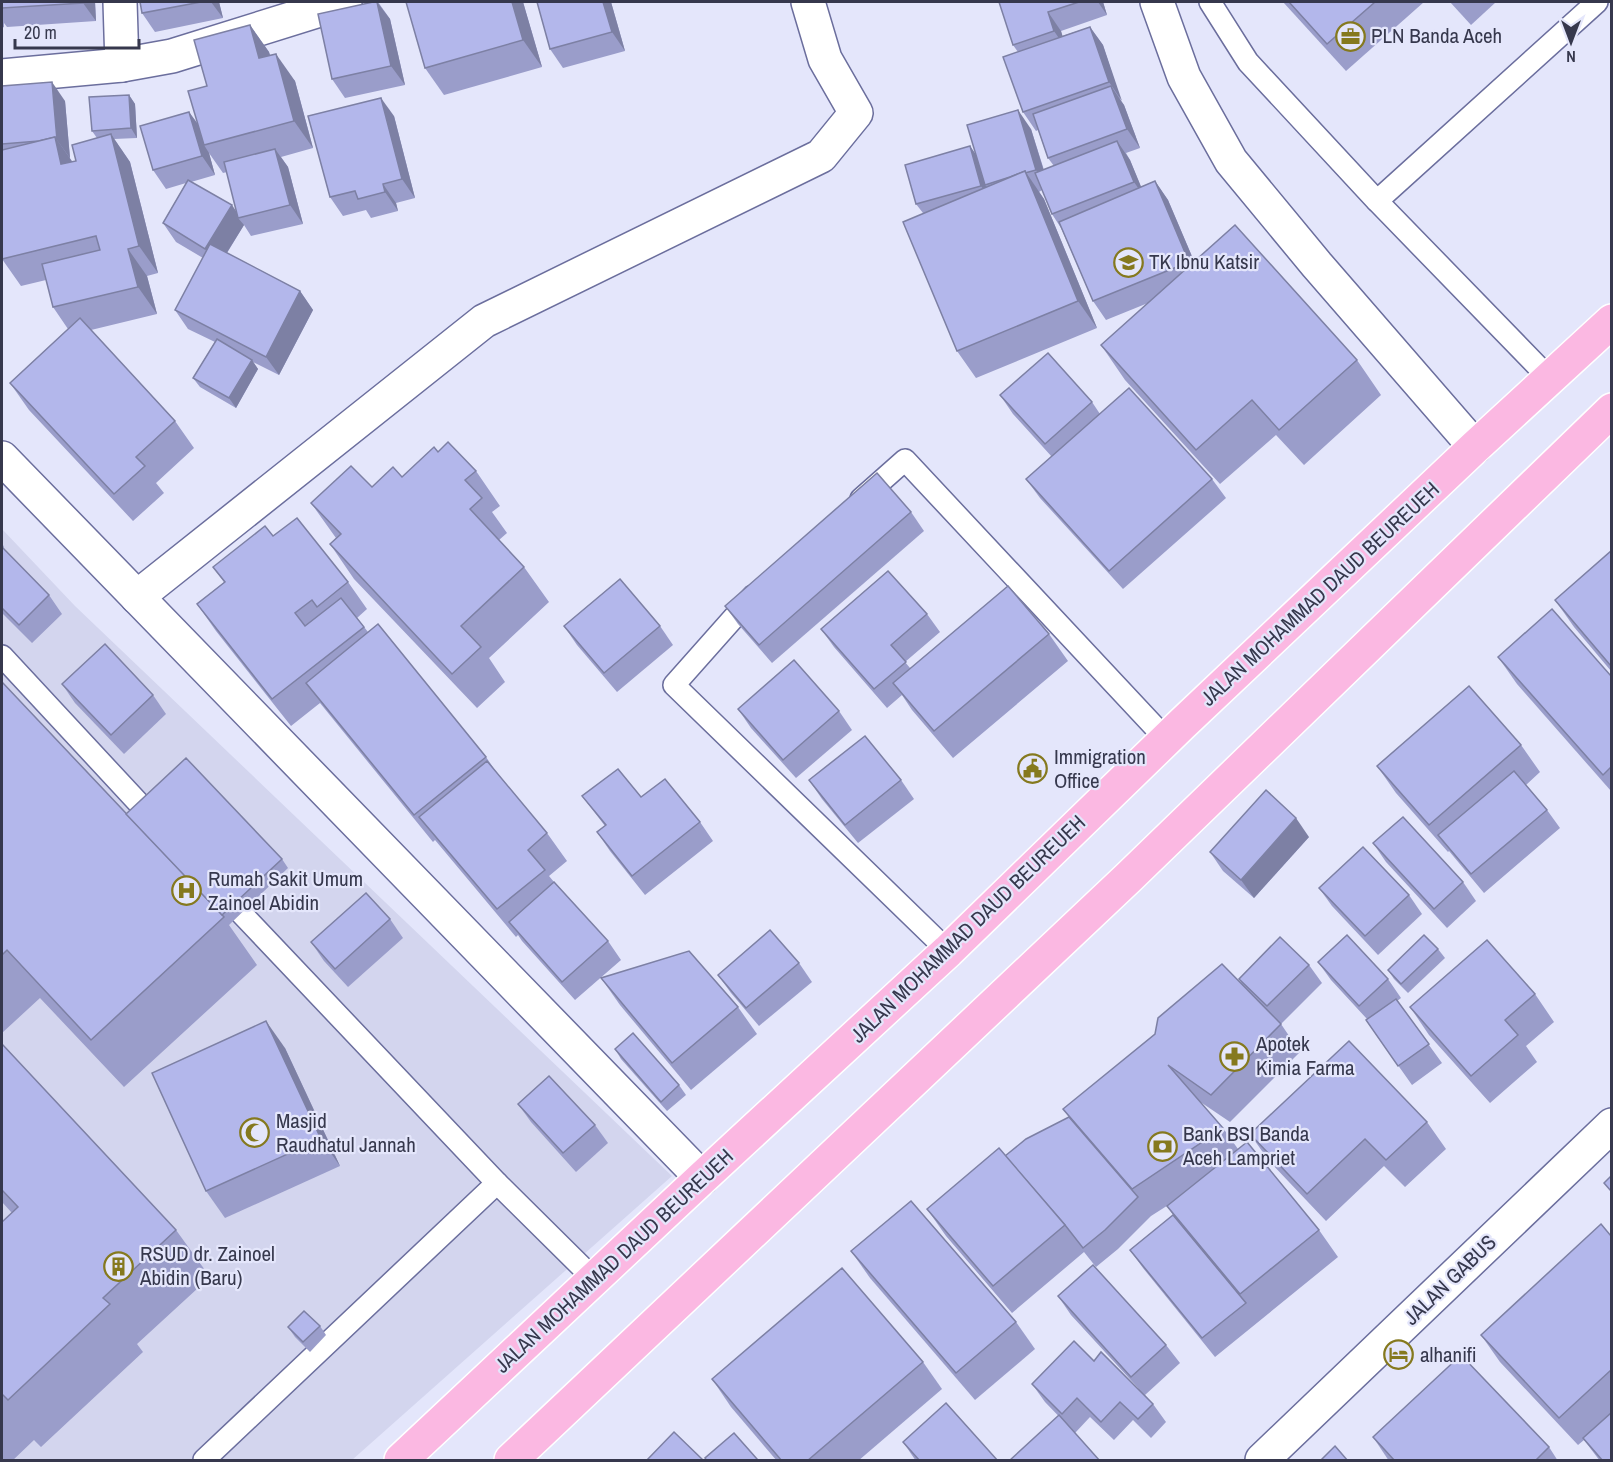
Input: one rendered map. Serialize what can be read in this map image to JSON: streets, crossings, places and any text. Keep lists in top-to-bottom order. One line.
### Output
{"streets":{"highway":["JALAN MOHAMMAD DAUD BEUREUEH"],"street":["JALAN GABUS"]},"places":{"office":["PLN Banda Aceh"],"school or university":["TK Ibnu Katsir"],"public building":["Immigration Office"],"hospital":["Rumah Sakit Umum Zainoel Abidin"],"pharmacy":["Apotek Kimia Farma"],"mosque":["Masjid Raudhatul Jannah"],"bank":["Bank BSI Banda Aceh Lampriet"],"building":["RSUD dr. Zainoel Abidin (Baru)"],"hotel":["alhanifi"]},"scale_bar":"20 m","north":"bottom"}
